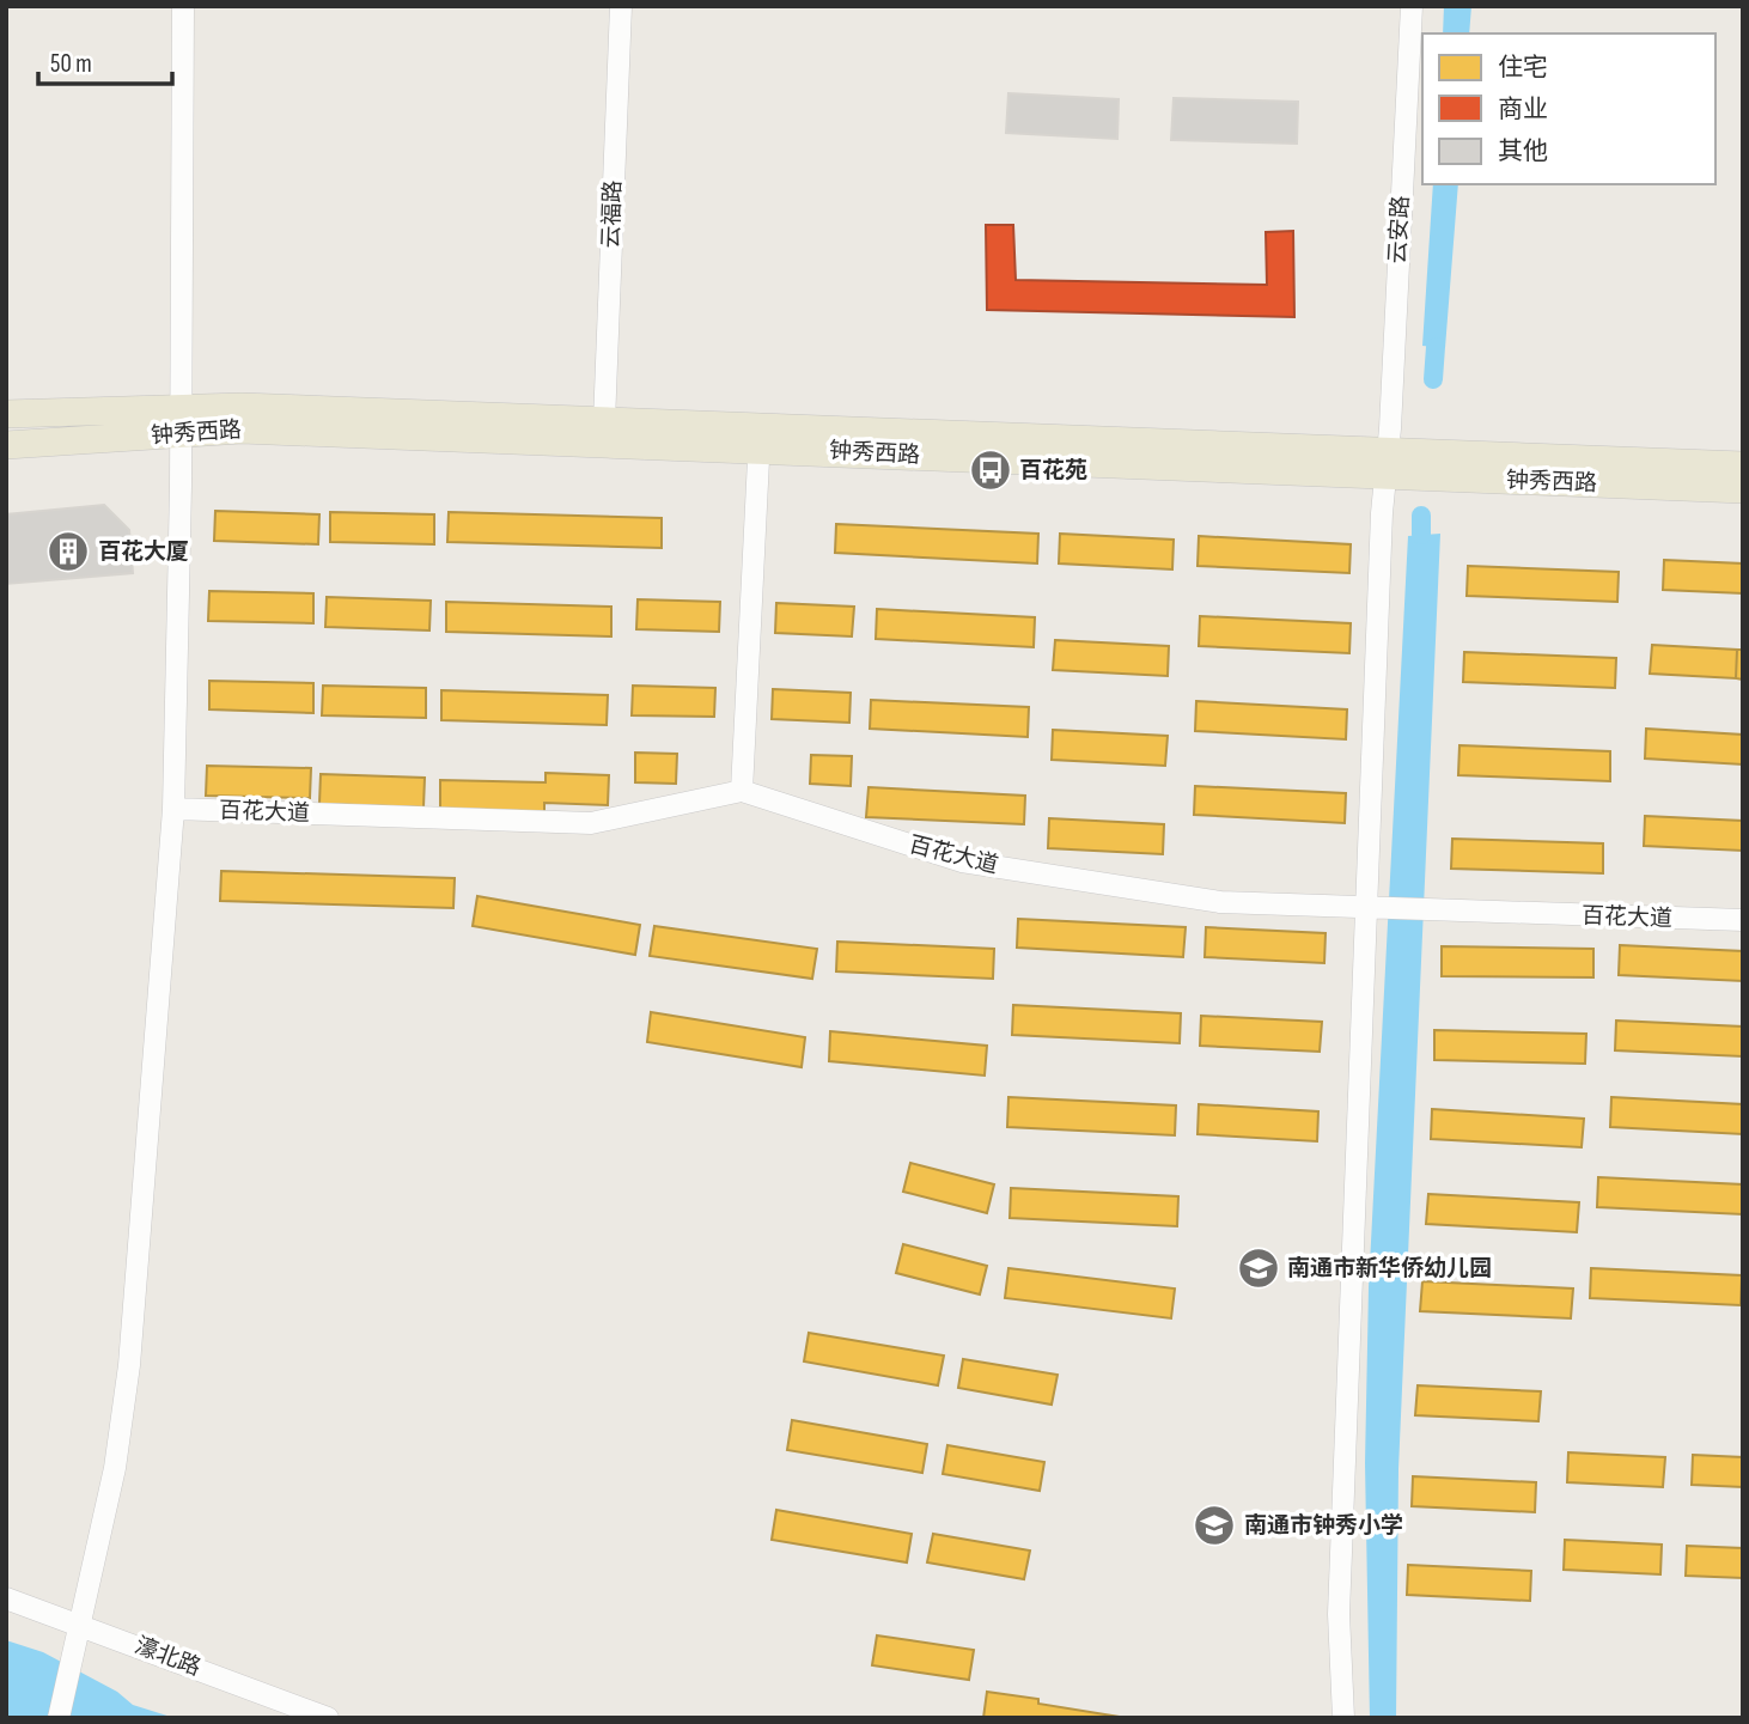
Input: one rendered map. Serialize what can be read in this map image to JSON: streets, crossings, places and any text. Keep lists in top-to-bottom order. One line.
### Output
{"streets":{"main road":["钟秀西路"],"street":["云福路","云安路","百花大道","濠北路"]},"crossings":[["云福路","钟秀西路"],["云安路","钟秀西路"],["云安路","百花大道"]],"places":{"bus stop":["百花苑"],"building":["百花大厦"],"school or university":["南通市新华侨幼儿园","南通市钟秀小学"]},"legend":["住宅","商业","其他"],"scale_bar":"50 m"}
